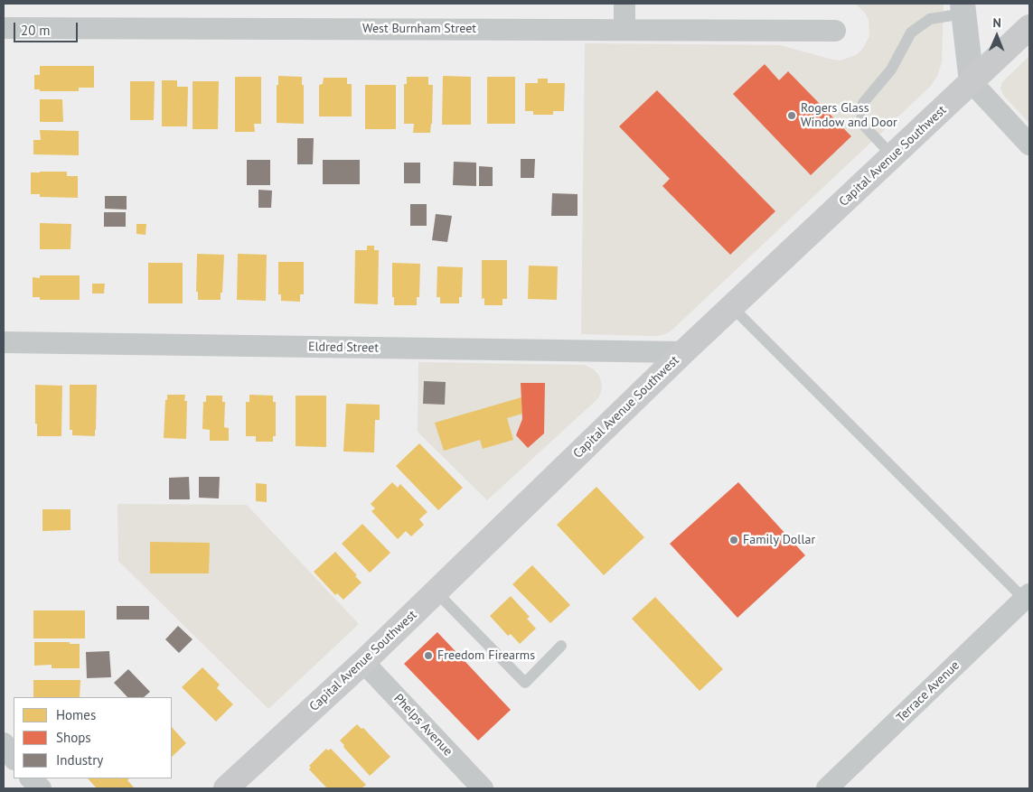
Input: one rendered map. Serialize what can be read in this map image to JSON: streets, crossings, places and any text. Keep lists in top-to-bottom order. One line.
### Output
{"streets":{"main road":["Capital Avenue Southwest"],"street":["West Burnham Street","Eldred Street","Terrace Avenue","Phelps Avenue"]},"crossings":[["Capital Avenue Southwest","Eldred Street"],["Capital Avenue Southwest","Phelps Avenue"]],"places":["Rogers Glass Window and Door","Family Dollar","Freedom Firearms"],"legend":["Homes","Shops","Industry"],"scale_bar":"20 m","north":"top"}
